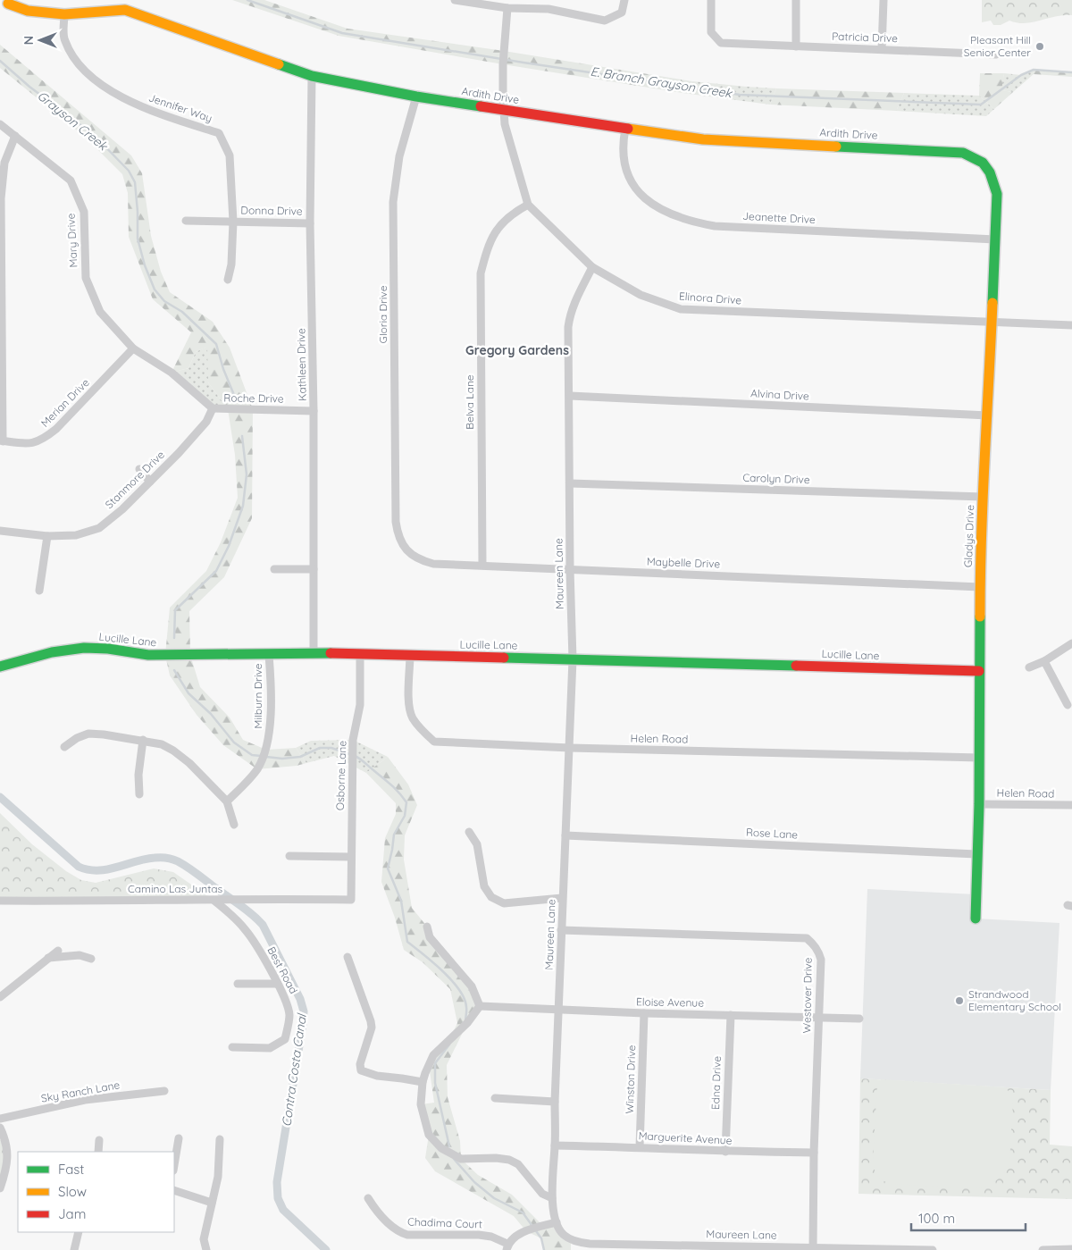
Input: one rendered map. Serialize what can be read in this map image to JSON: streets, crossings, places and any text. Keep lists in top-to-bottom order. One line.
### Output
{"streets":{"street":["Patricia Drive","Ardith Drive","Jennifer Way","Donna Drive","Jeanette Drive","Mary Drive","Elinora Drive","Gloria Drive","Kathleen Drive","Alvina Drive","Roche Drive","Belva Lane","Merian Drive","Carolyn Drive","Stanmore Drive","Gladys Drive","Maybelle Drive","Maureen Lane","Lucille Lane","Milburn Drive","Helen Road","Osborne Lane","Rose Lane","Camino Las Juntas","Best Road","Westover Drive","Eloise Avenue","Winston Drive","Edna Drive","Sky Ranch Lane","Marguerite Avenue","Chadima Court"]},"crossings":[["Ardith Drive","Jennifer Way"],["Ardith Drive","Jeanette Drive"],["Ardith Drive","Elinora Drive"],["Ardith Drive","Gloria Drive"],["Ardith Drive","Kathleen Drive"],["Ardith Drive","Gladys Drive"],["Jennifer Way","Donna Drive"],["Donna Drive","Kathleen Drive"],["Jeanette Drive","Gladys Drive"],["Mary Drive","Roche Drive"],["Mary Drive","Merian Drive"],["Elinora Drive","Belva Lane"],["Elinora Drive","Gladys Drive"],["Elinora Drive","Maureen Lane"],["Gloria Drive","Maybelle Drive"],["Kathleen Drive","Roche Drive"],["Kathleen Drive","Lucille Lane"],["Alvina Drive","Gladys Drive"],["Alvina Drive","Maureen Lane"],["Roche Drive","Merian Drive"],["Roche Drive","Stanmore Drive"],["Belva Lane","Maybelle Drive"],["Carolyn Drive","Gladys Drive"],["Carolyn Drive","Maureen Lane"],["Gladys Drive","Maybelle Drive"],["Gladys Drive","Lucille Lane"],["Gladys Drive","Helen Road"],["Gladys Drive","Rose Lane"],["Maybelle Drive","Maureen Lane"],["Maureen Lane","Lucille Lane"],["Maureen Lane","Helen Road"],["Maureen Lane","Rose Lane"],["Maureen Lane","Westover Drive"],["Maureen Lane","Eloise Avenue"],["Maureen Lane","Marguerite Avenue"],["Lucille Lane","Milburn Drive"],["Lucille Lane","Helen Road"],["Lucille Lane","Osborne Lane"],["Osborne Lane","Camino Las Juntas"],["Camino Las Juntas","Best Road"],["Westover Drive","Eloise Avenue"],["Westover Drive","Marguerite Avenue"],["Eloise Avenue","Winston Drive"],["Eloise Avenue","Edna Drive"],["Winston Drive","Marguerite Avenue"],["Edna Drive","Marguerite Avenue"]],"districts":["Gregory Gardens"],"water":["E. Branch Grayson Creek","Grayson Creek","Contra Costa Canal"],"places":["Pleasant Hill Senior Center","Strandwood Elementary School"],"legend":["Fast","Slow","Jam"],"scale_bar":"100 m","north":"left"}
